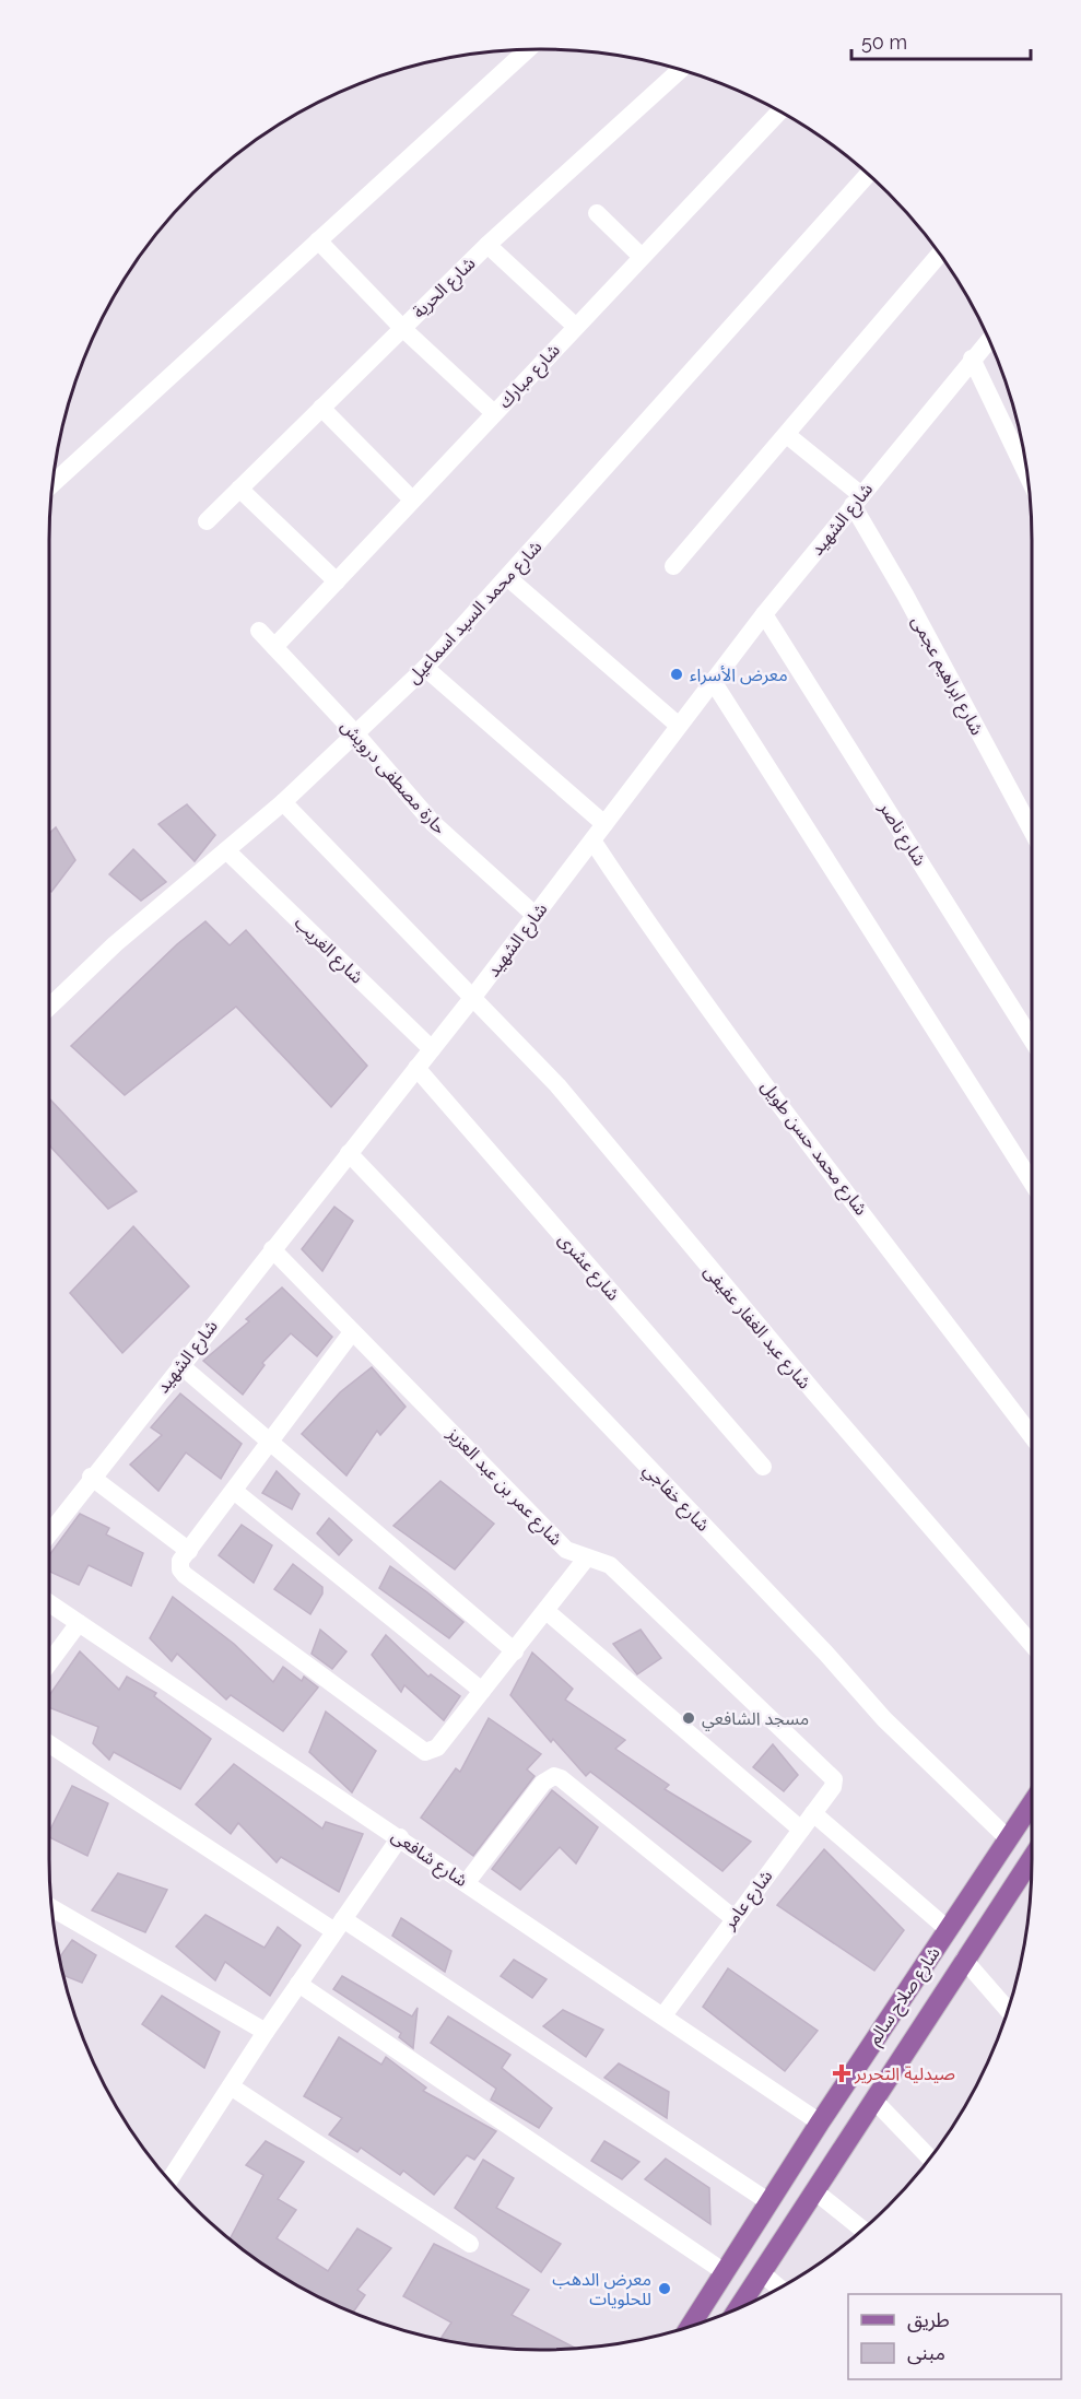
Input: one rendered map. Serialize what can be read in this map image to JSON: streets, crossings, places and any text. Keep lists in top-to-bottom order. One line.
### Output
{"streets":{"main road":["شارع صلاح سالم"],"street":["شارع الحرية","شارع مبارك","شارع الشهيد","شارع محمد السيد اسماعيل","شارع ابراهيم عجمى","حارة مصطفى درويش","شارع ناصر","شارع الغريب","شارع محمد حسن طويل","شارع عشرى","شارع عبد الغفار عفيفى","شارع عمر بن عبد العزيز","شارع خفاجي","شارع شافعى","شارع عامر"]},"crossings":[["شارع مبارك","حارة مصطفى درويش"],["شارع الشهيد","شارع ابراهيم عجمى"],["شارع الشهيد","حارة مصطفى درويش"],["شارع الشهيد","شارع ناصر"],["شارع الشهيد","شارع الغريب"],["شارع الشهيد","شارع محمد حسن طويل"],["شارع الشهيد","شارع عشرى"],["شارع الشهيد","شارع عبد الغفار عفيفى"],["شارع الشهيد","شارع عمر بن عبد العزيز"],["شارع الشهيد","شارع خفاجي"],["شارع محمد السيد اسماعيل","حارة مصطفى درويش"],["شارع محمد السيد اسماعيل","شارع الغريب"],["شارع محمد السيد اسماعيل","شارع عبد الغفار عفيفى"],["شارع عمر بن عبد العزيز","شارع عامر"],["شارع خفاجي","شارع صلاح سالم"],["شارع شافعى","شارع عامر"],["شارع شافعى","شارع صلاح سالم"]],"places":{"other":["معرض الأسراء","مسجد الشافعي","معرض الدهب للحلويات"],"health":["صيدلية التحرير"]},"legend":["طريق","مبنى"],"scale_bar":"50 m"}
